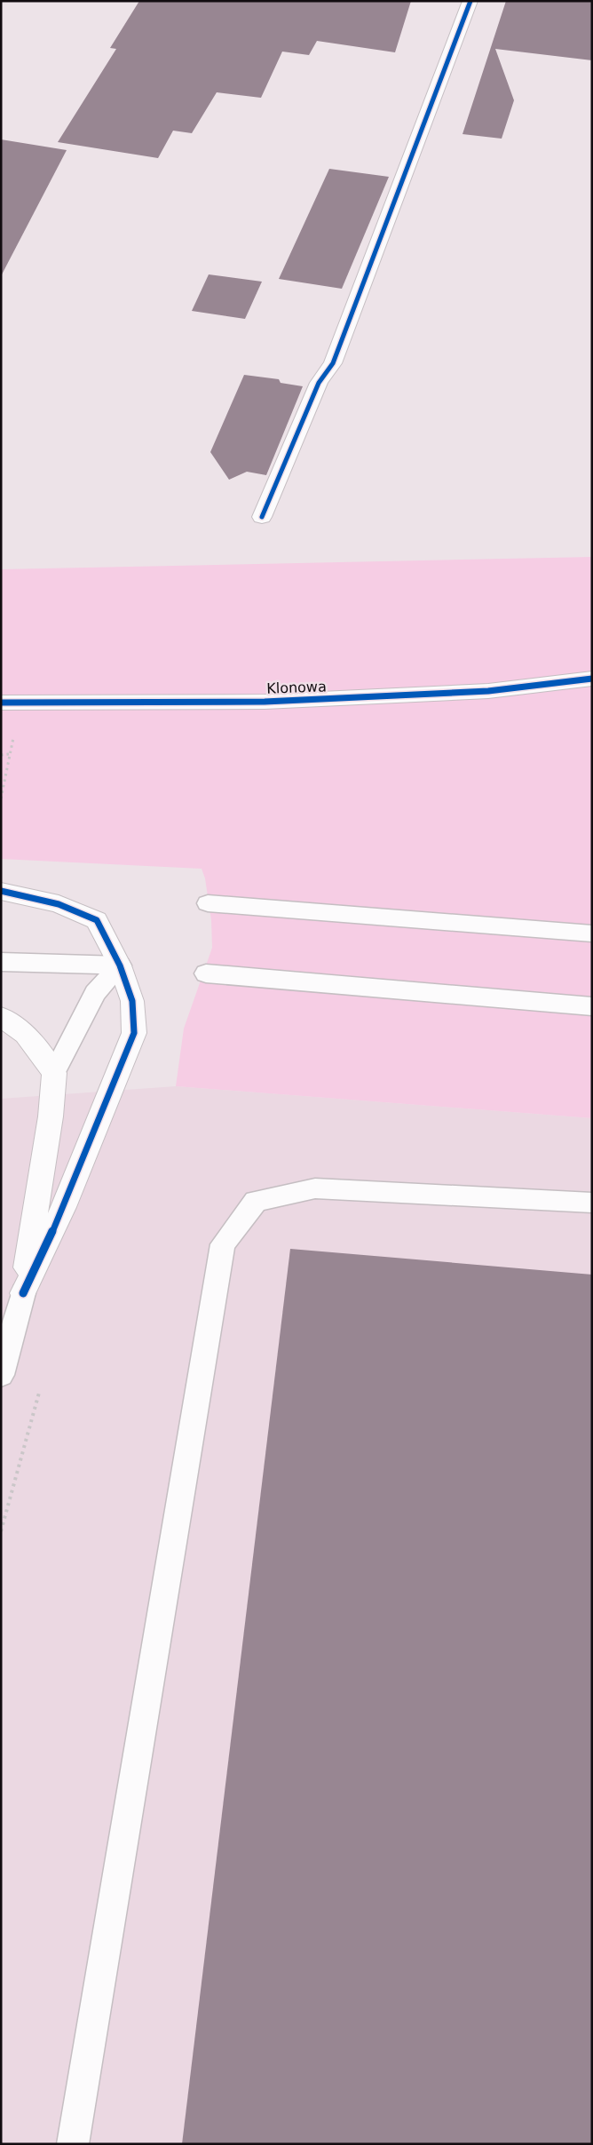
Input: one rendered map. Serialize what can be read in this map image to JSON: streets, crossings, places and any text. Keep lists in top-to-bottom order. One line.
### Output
{"streets":{"street":["Klonowa"]}}
